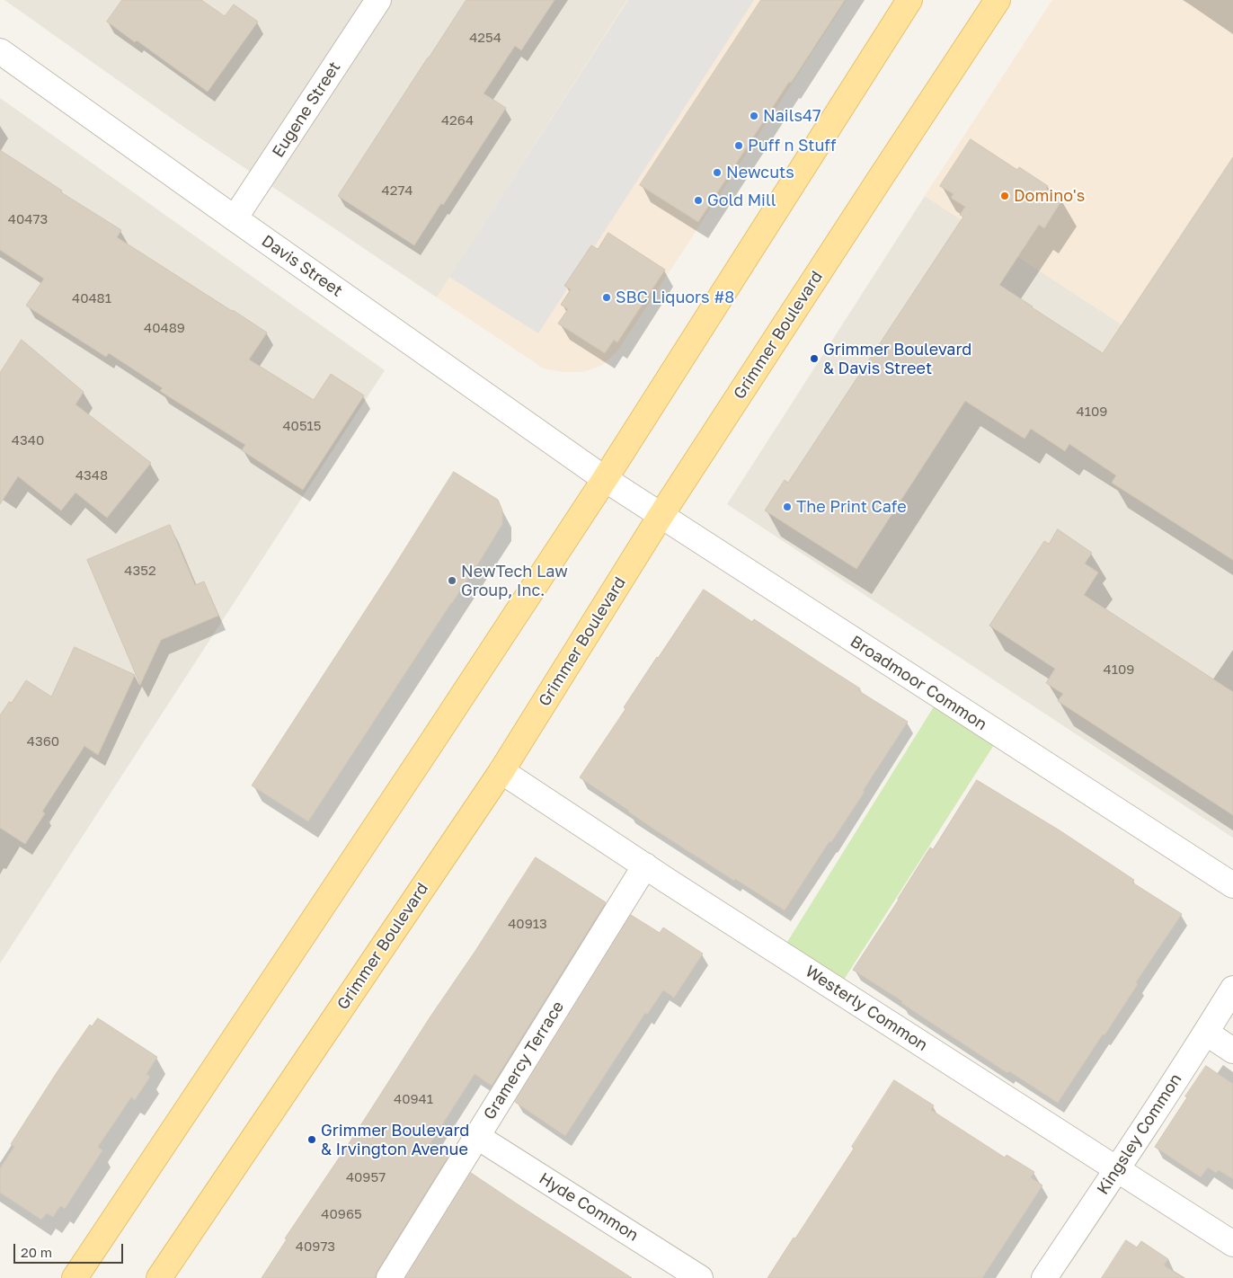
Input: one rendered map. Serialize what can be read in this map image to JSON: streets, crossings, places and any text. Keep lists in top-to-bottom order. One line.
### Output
{"streets":{"main road":["Grimmer Boulevard"],"street":["Eugene Street","Davis Street","Broadmoor Common","Westerly Common","Gramercy Terrace","Kingsley Common","Hyde Common"]},"crossings":[["Eugene Street","Davis Street"],["Davis Street","Broadmoor Common"],["Grimmer Boulevard","Broadmoor Common"],["Grimmer Boulevard","Westerly Common"],["Westerly Common","Gramercy Terrace"],["Westerly Common","Kingsley Common"],["Gramercy Terrace","Hyde Common"]],"places":["Nails47","Puff n Stuff","Newcuts","Domino's","Gold Mill","SBC Liquors #8","Grimmer Boulevard & Davis Street","The Print Cafe","NewTech Law Group, Inc.","Grimmer Boulevard & Irvington Avenue"],"house_numbers":["4254","4264","4274","40473","40481","40489","4109","40515","4340","4348","4352","4109","4360","40913","40941","40957","40965","40973"],"scale_bar":"20 m"}
